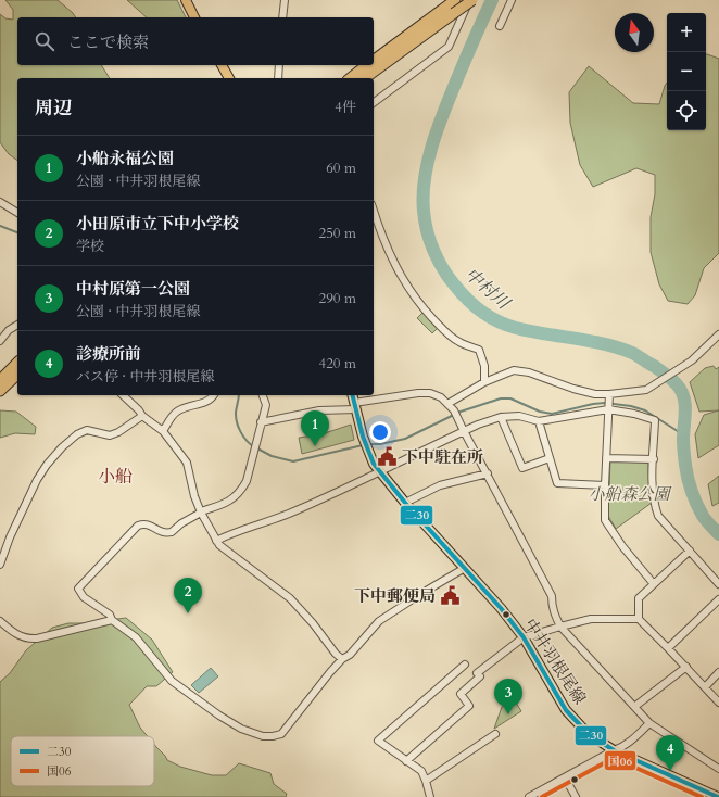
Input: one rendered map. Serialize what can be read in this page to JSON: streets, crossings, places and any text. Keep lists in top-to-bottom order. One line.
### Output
{"streets":{"main road":["中井羽根尾線"]},"districts":["小船"],"water":["中村川"],"parks":["小船森公園"],"places":{"public building":["下中駐在所","下中郵便局"]},"lines":["transit line 二30","transit line 国06"],"legend":["二30","国06"],"north":"top","page":{"map_buttons":["+","−"],"search":"ここで検索","heading":["周辺","4件"],"list":[{"mark":"1","name":"小船永福公園","note":"公園 · 中井羽根尾線","value":"60 m"},{"mark":"2","name":"小田原市立下中小学校","note":"学校","value":"250 m"},{"mark":"3","name":"中村原第一公園","note":"公園 · 中井羽根尾線","value":"290 m"},{"mark":"4","name":"診療所前","note":"バス停 · 中井羽根尾線","value":"420 m"}],"pins":["1","2","3","4"]}}
